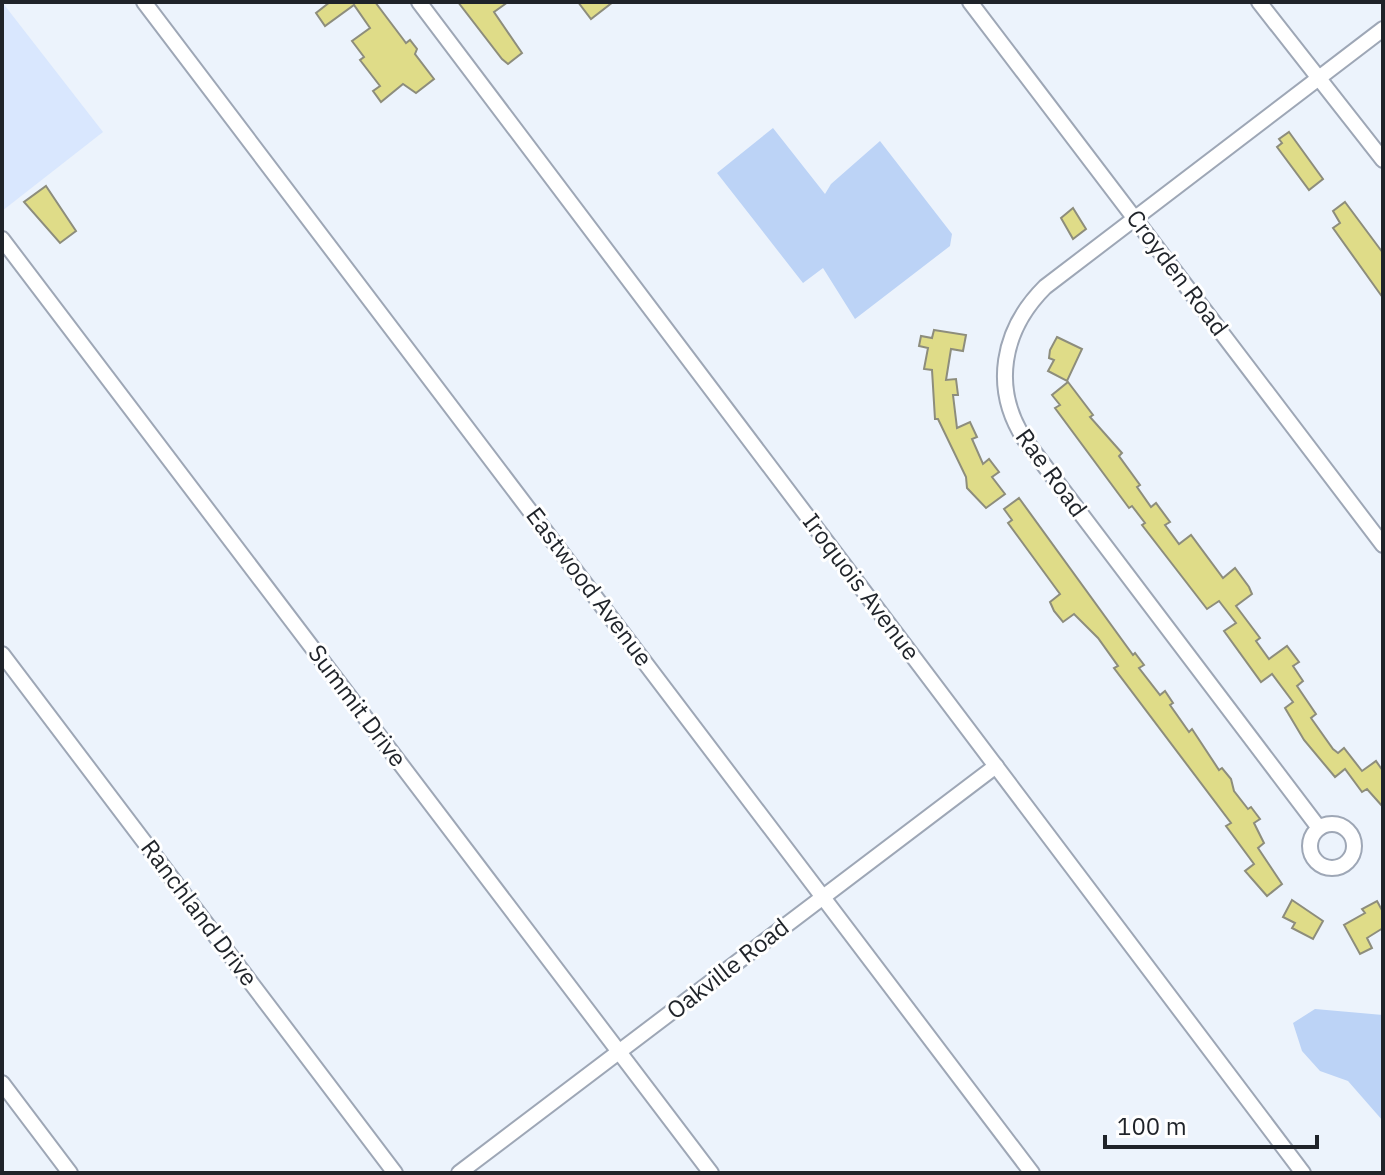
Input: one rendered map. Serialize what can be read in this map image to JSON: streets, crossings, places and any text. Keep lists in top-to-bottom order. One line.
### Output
{"streets":{"street":["Croyden Road","Rae Road","Eastwood Avenue","Iroquois Avenue","Summit Drive","Ranchland Drive","Oakville Road"]},"crossings":[["Croyden Road","Rae Road"],["Eastwood Avenue","Oakville Road"],["Iroquois Avenue","Oakville Road"],["Summit Drive","Oakville Road"]],"scale_bar":"100 m"}
